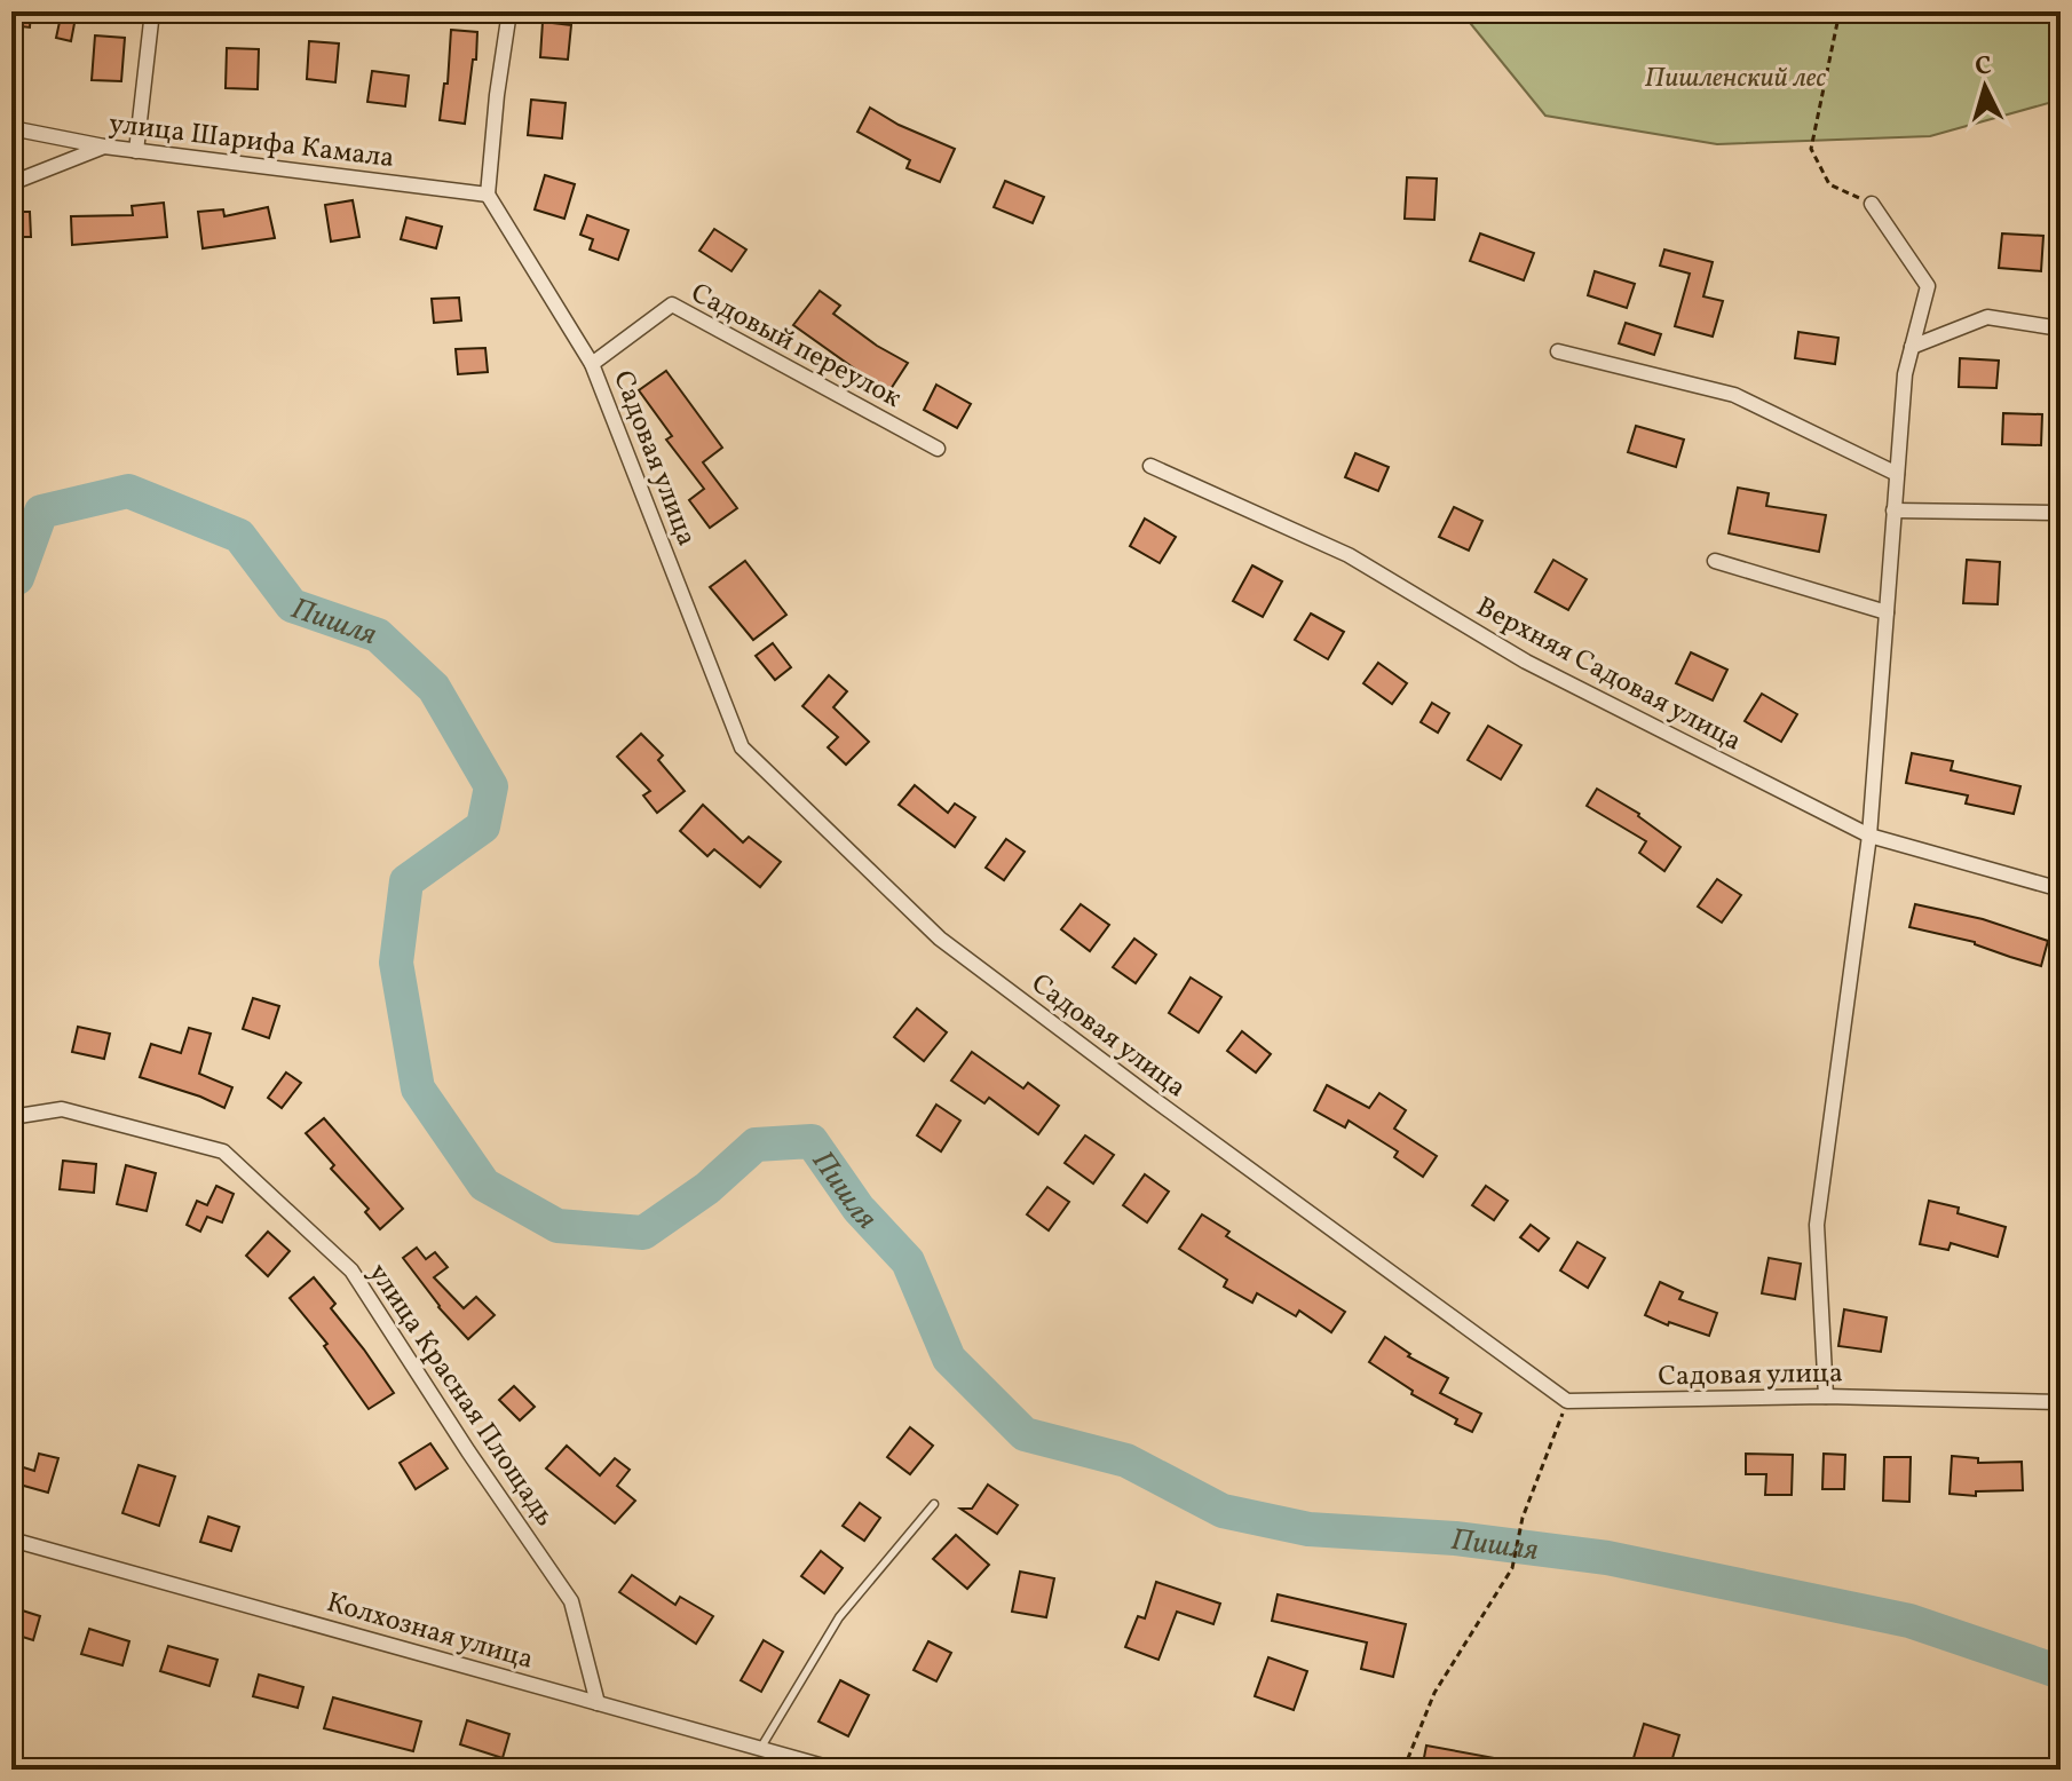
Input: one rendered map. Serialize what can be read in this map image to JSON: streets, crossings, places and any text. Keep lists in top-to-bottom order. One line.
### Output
{"streets":{"street":["улица Шарифа Камала","Садовый переулок","Садовая улица","Верхняя Садовая улица","улица Красная Площадь","Колхозная улица"]},"crossings":[["улица Шарифа Камала","Садовая улица"],["Садовый переулок","Садовая улица"],["улица Красная Площадь","Колхозная улица"]],"water":["Пишля"],"parks":["Пишленский лес"],"north":"top"}
